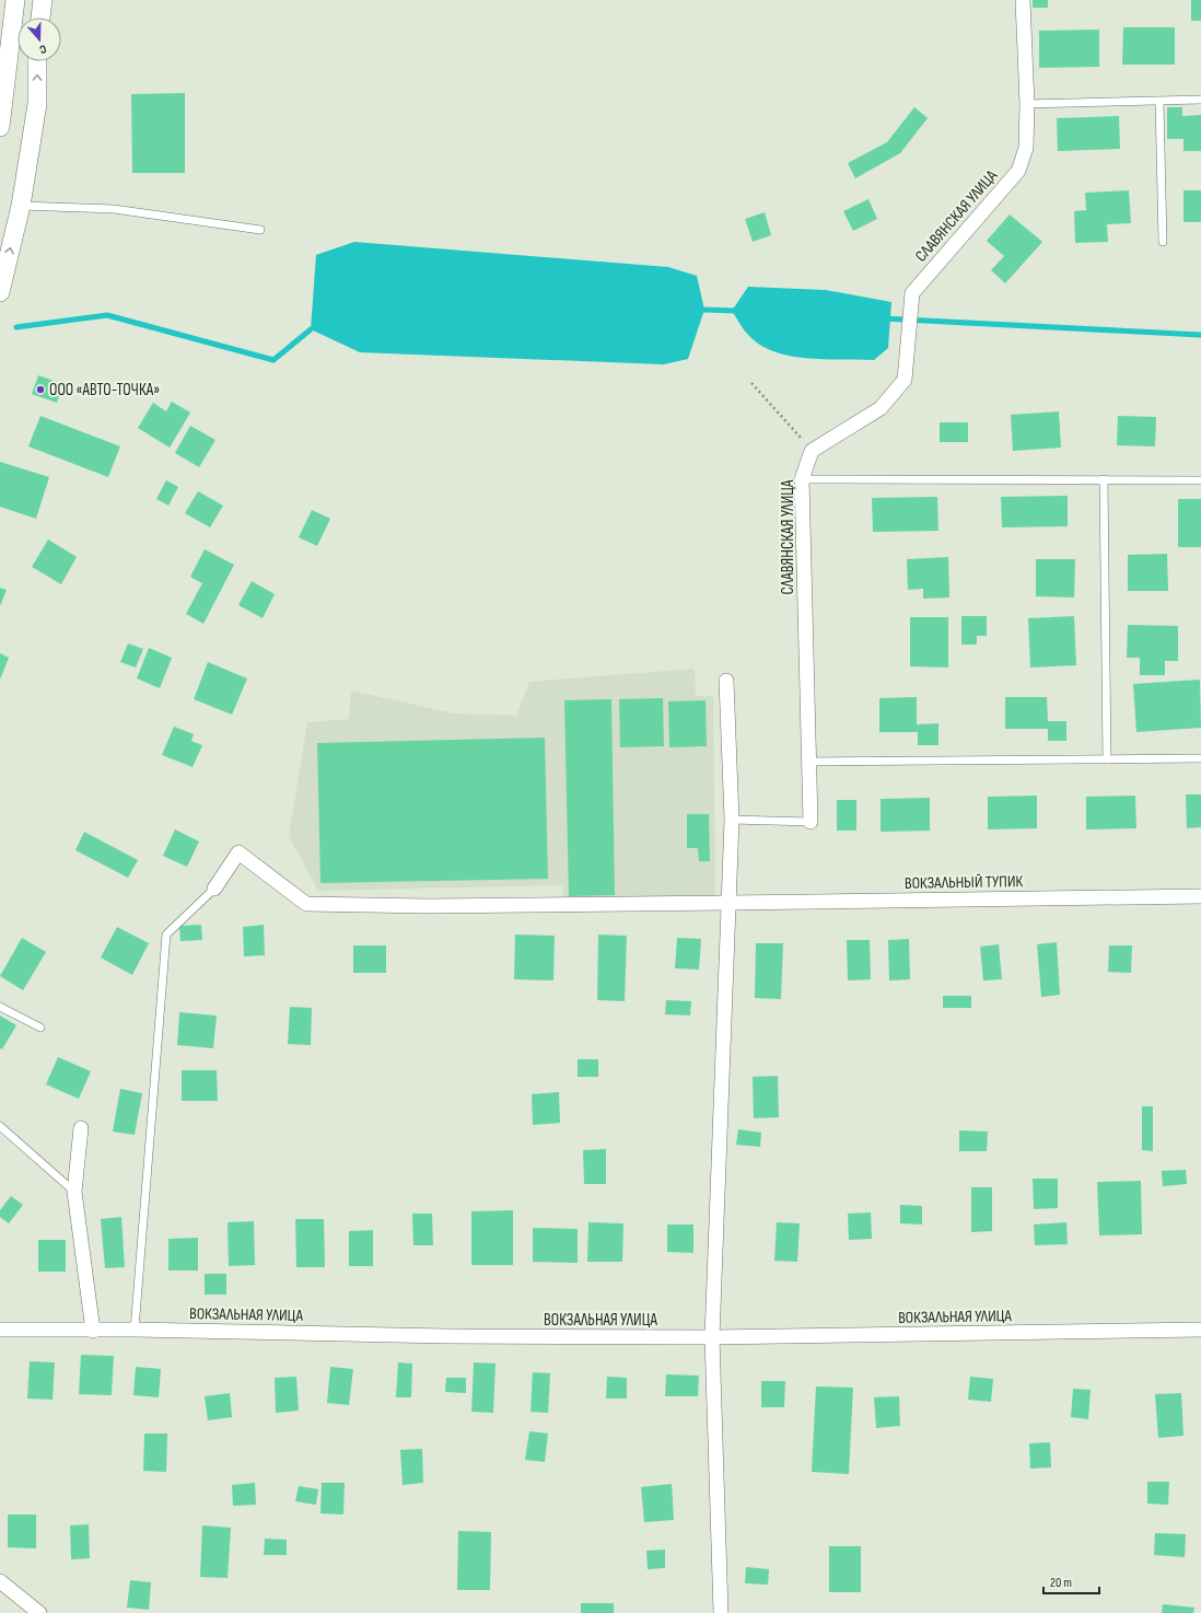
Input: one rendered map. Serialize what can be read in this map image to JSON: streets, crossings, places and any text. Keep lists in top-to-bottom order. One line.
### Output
{"streets":{"street":["СЛАВЯНСКАЯ УЛИЦА","ВОКЗАЛЬНЫЙ ТУПИК","ВОКЗАЛЬНАЯ УЛИЦА"]},"places":["ООО «АВТО-ТОЧКА»"],"scale_bar":"20 m","north":"bottom"}
